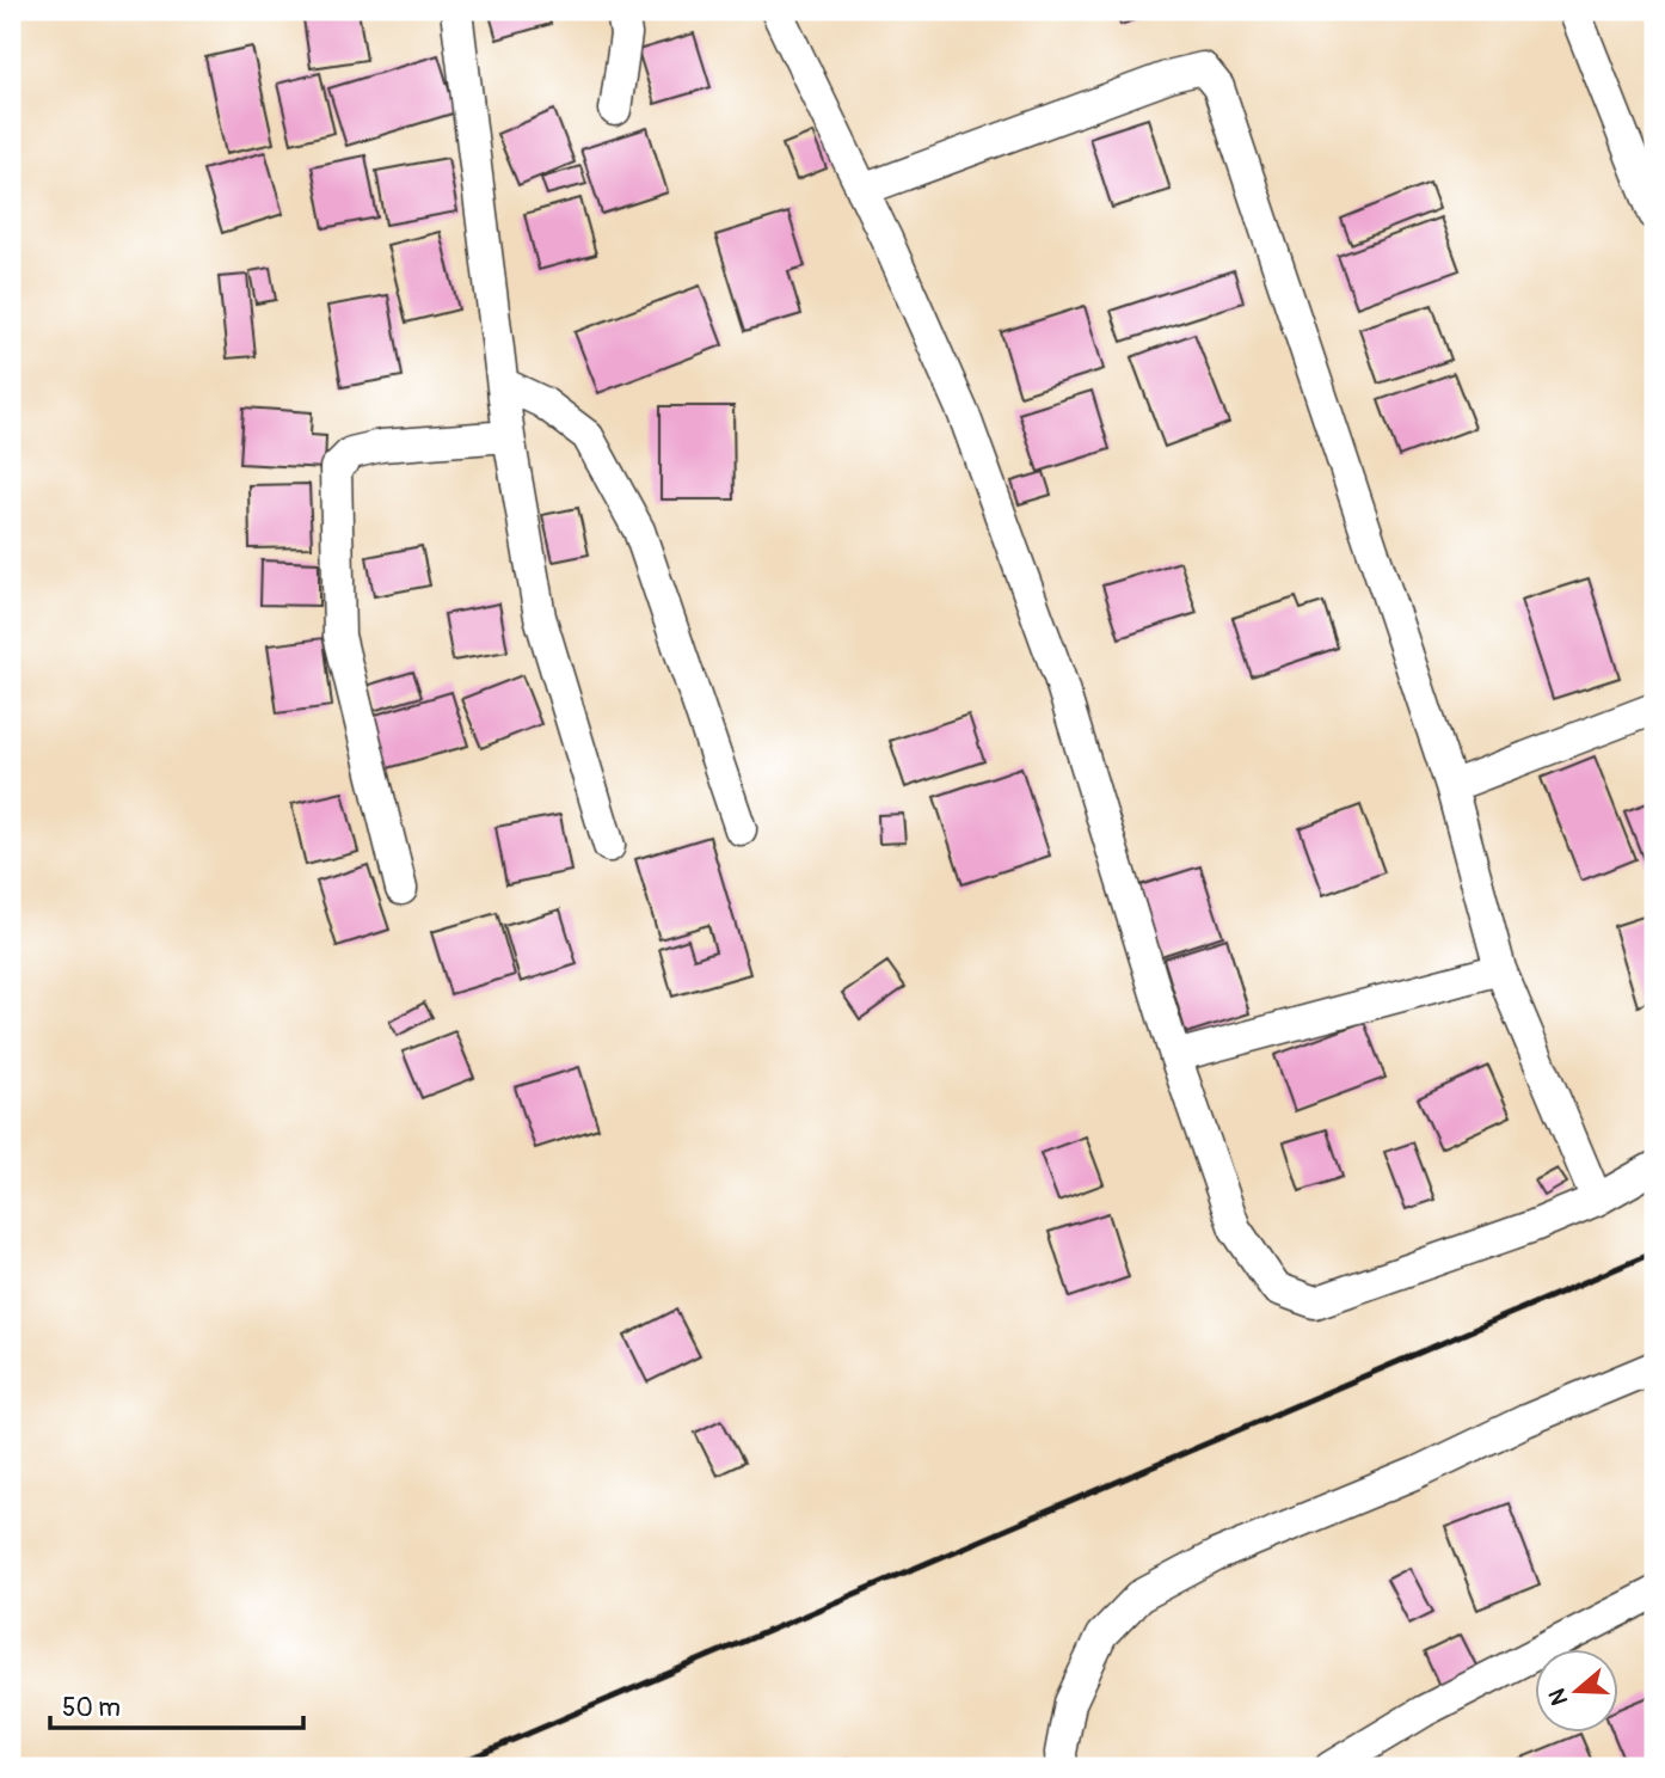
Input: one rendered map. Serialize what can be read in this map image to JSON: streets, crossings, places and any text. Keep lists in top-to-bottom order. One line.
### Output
{"scale_bar":"50 m","north":"left"}
